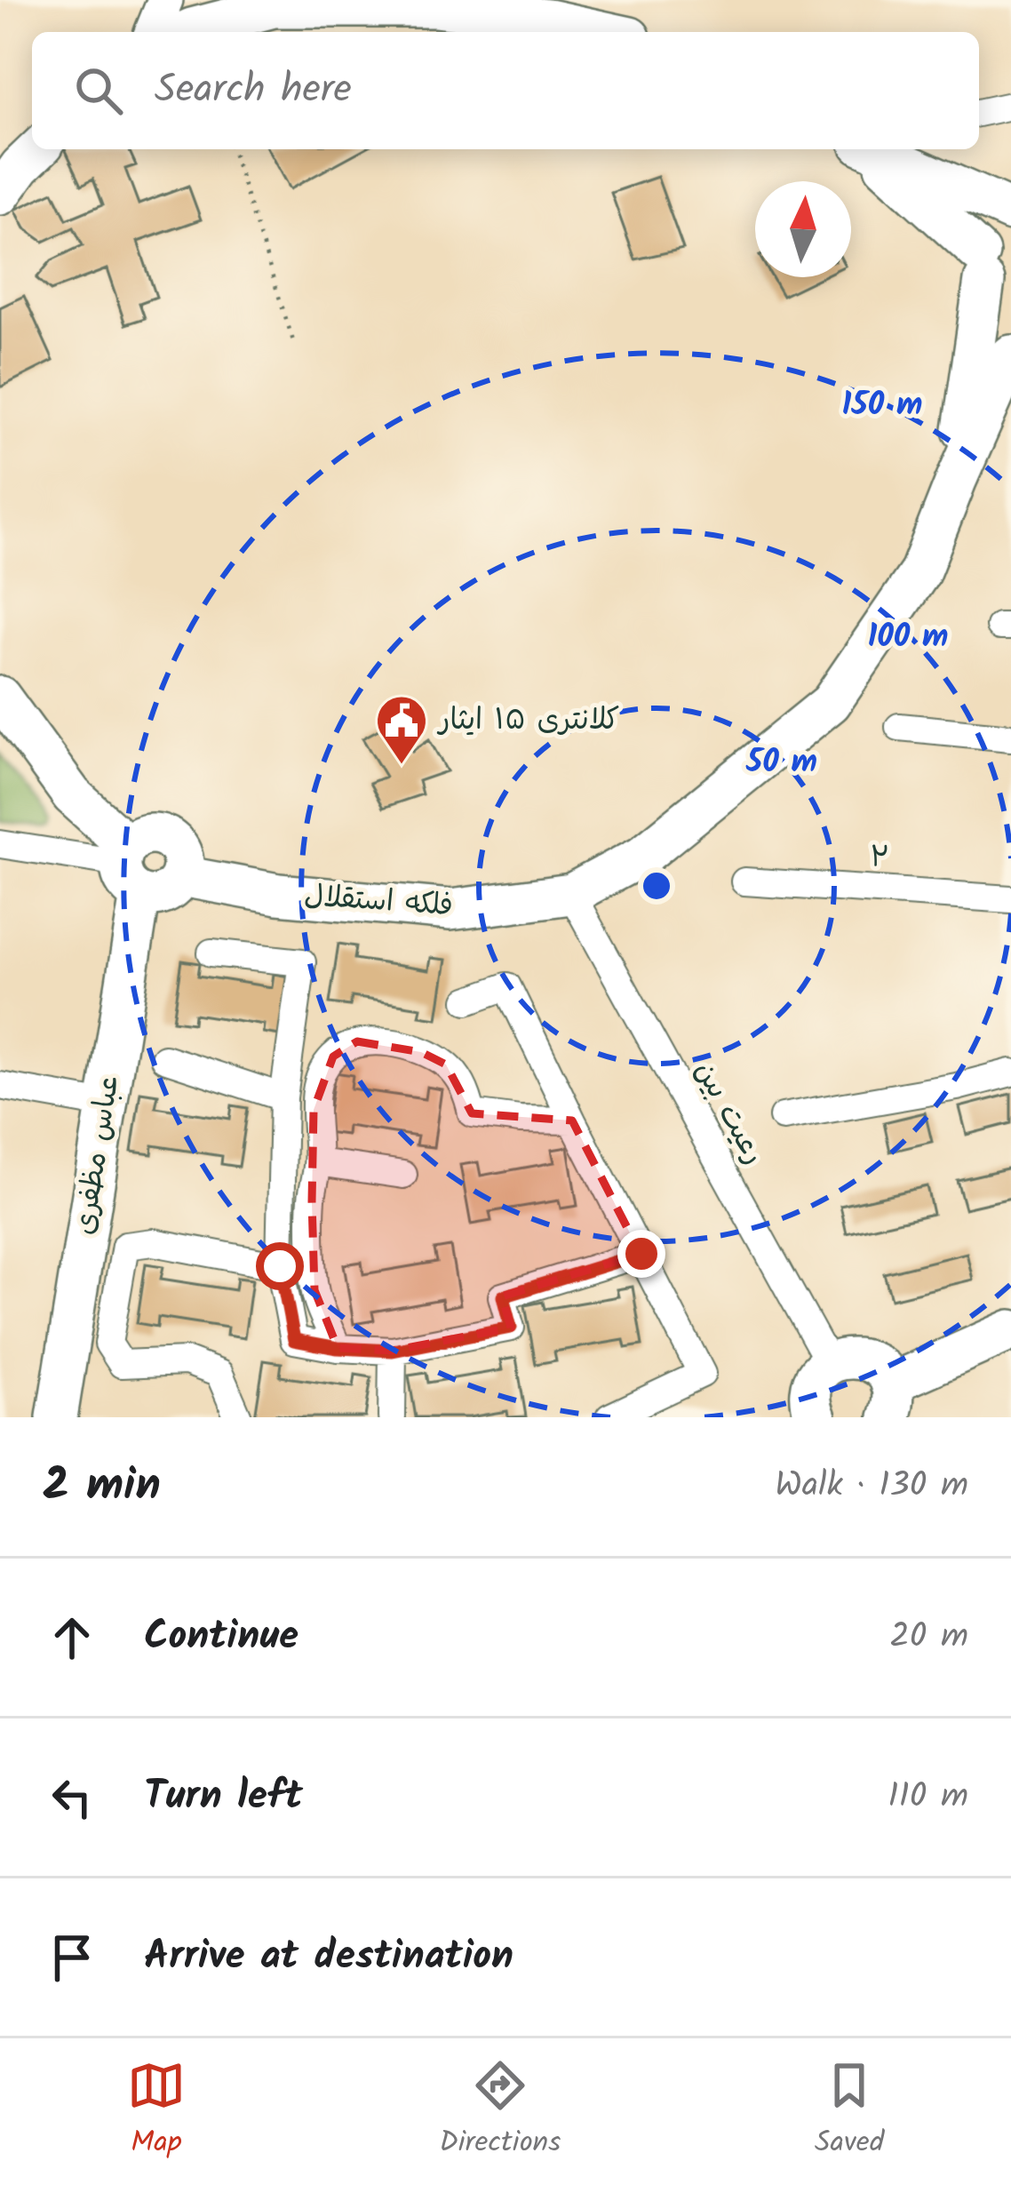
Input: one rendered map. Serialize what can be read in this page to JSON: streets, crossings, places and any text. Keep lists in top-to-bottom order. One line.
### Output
{"streets":{"main road":["فلکه استقلال","عباس مظفری"],"street":["۲","رعیت بین"]},"crossings":[["فلکه استقلال","رعیت بین"],["فلکه استقلال","عباس مظفری"]],"places":{"public building":["کلانتری ۱۵ ایثار"]},"north":"top","page":{"search":"Search here","heading":["2 min","Walk · 130 m"],"list":[["Continue","20 m"],["Turn left","110 m"],"Arrive at destination"],"nav":["Map","Directions","Saved"]},"rings":["150 m","100 m","50 m"]}
